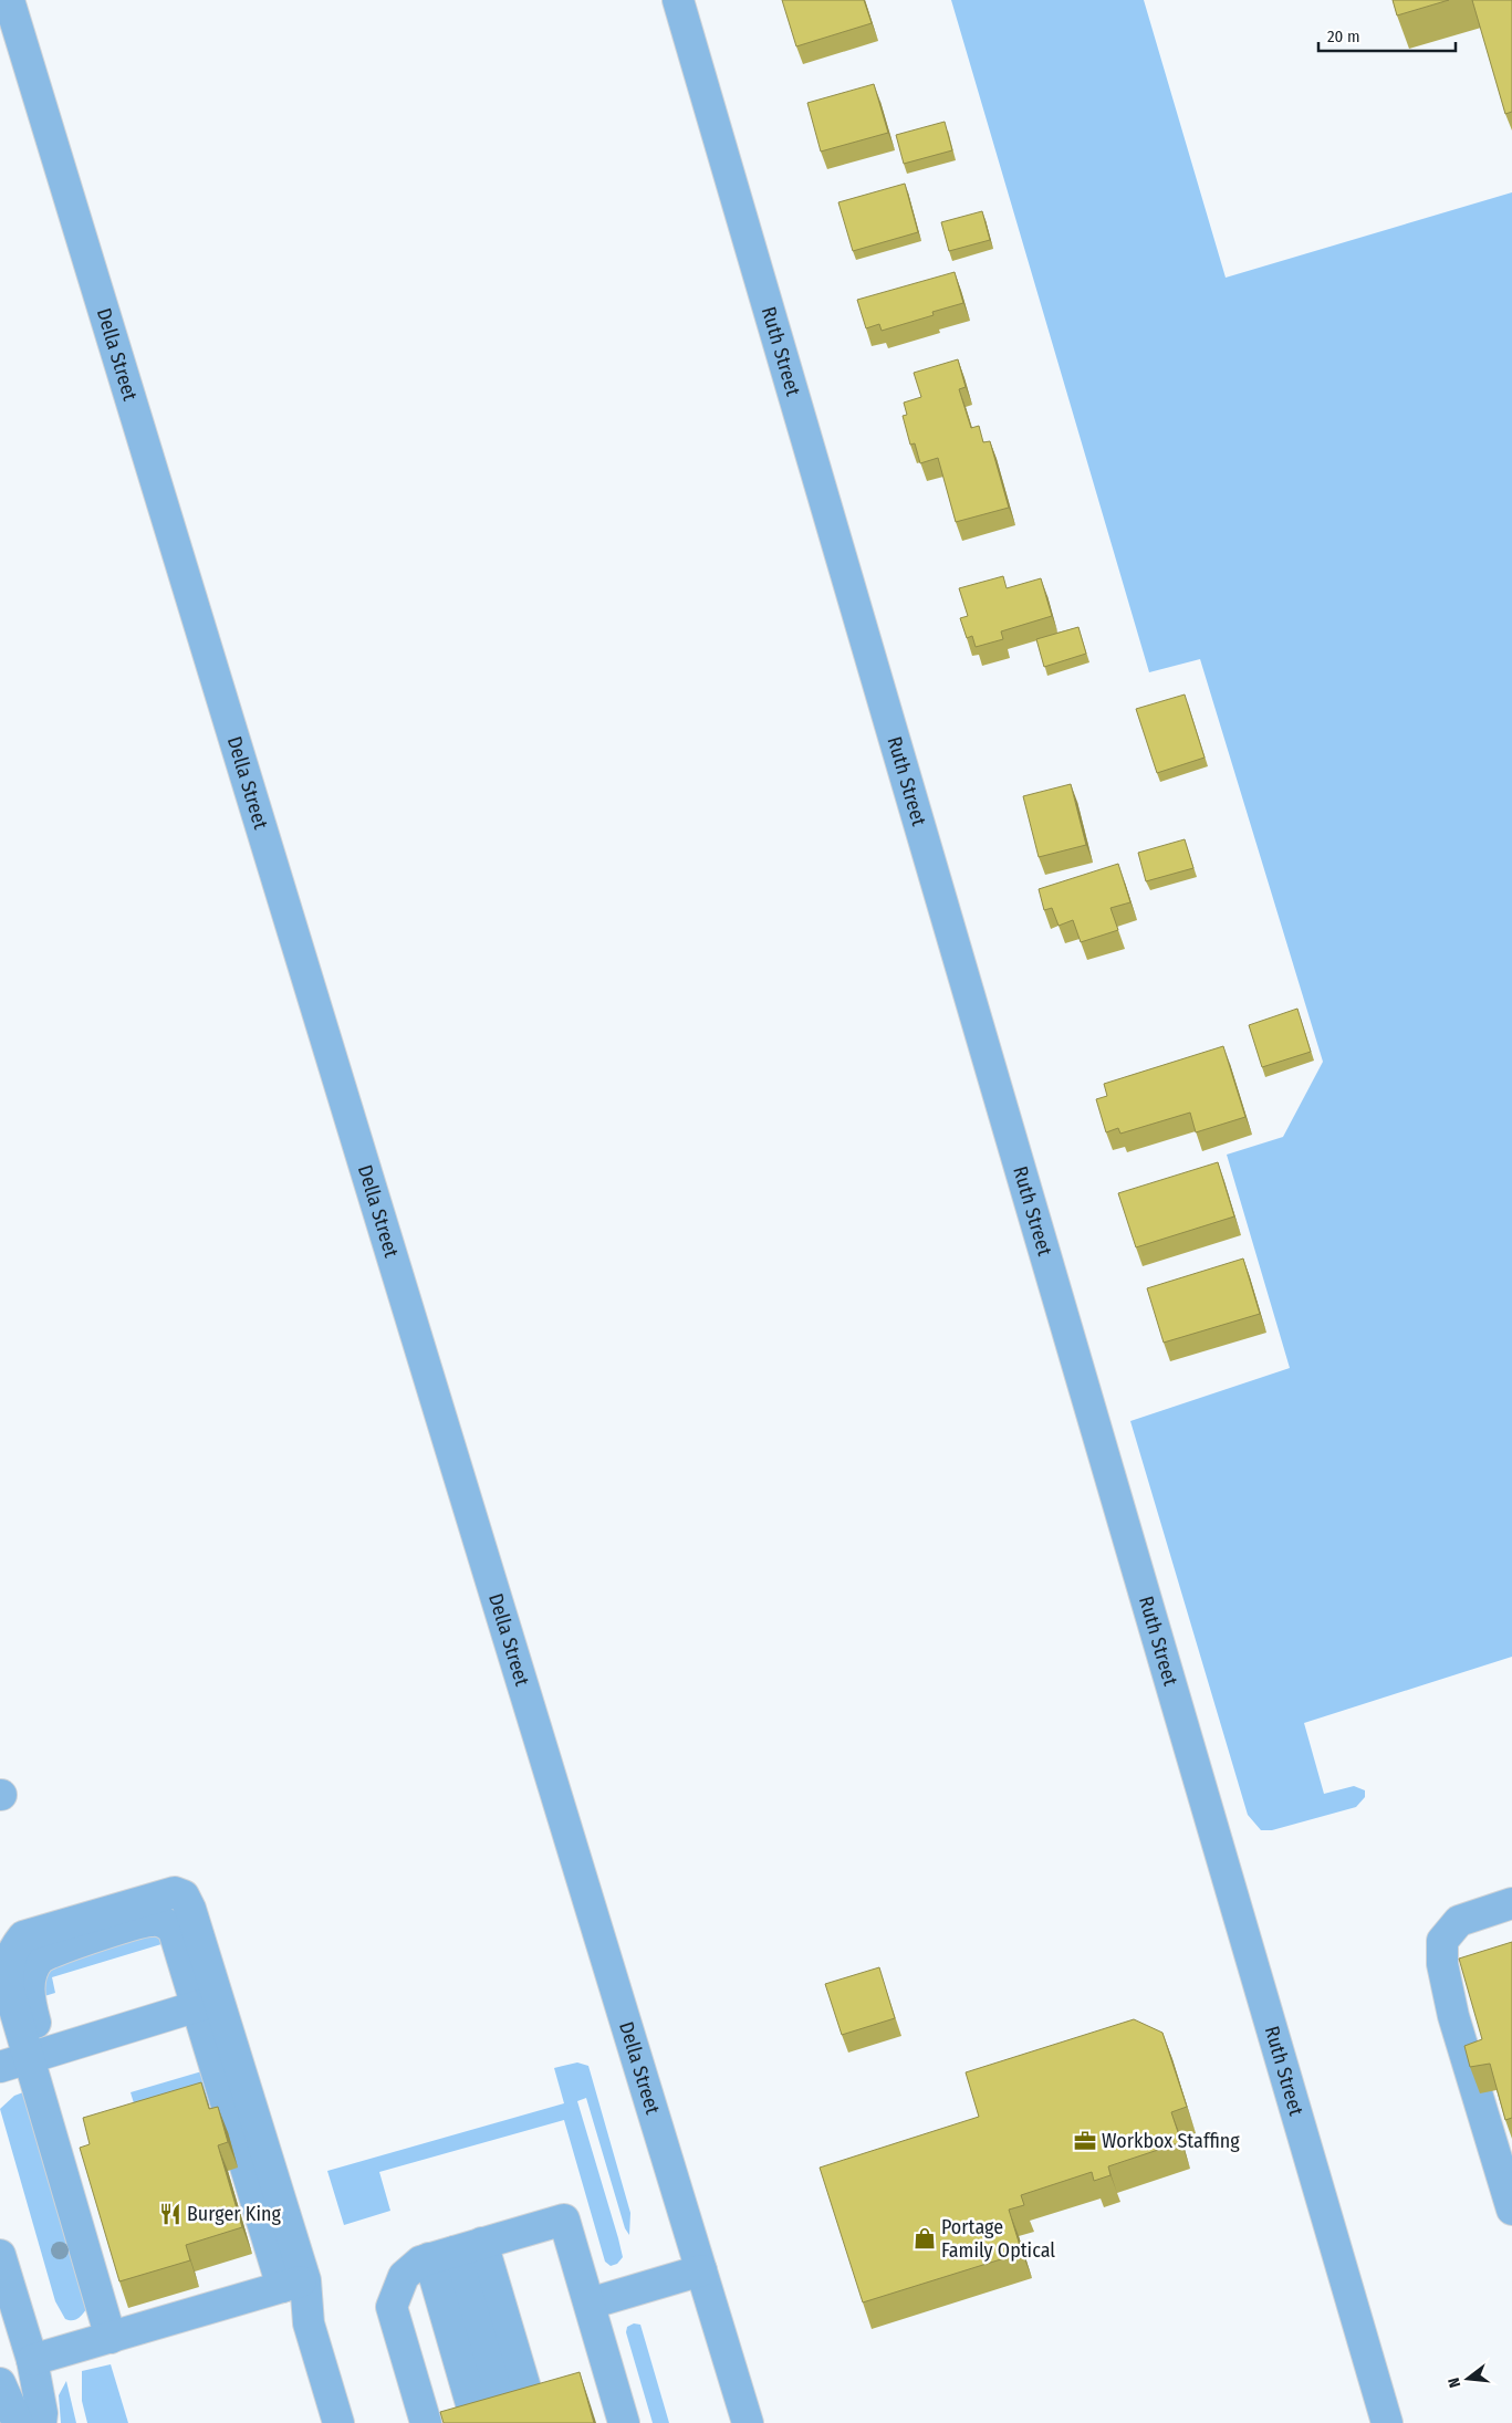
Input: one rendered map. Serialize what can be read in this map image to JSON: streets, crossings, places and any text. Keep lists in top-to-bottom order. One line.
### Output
{"streets":{"street":["Ruth Street","Della Street"]},"places":{"office":["Workbox Staffing"],"restaurant":["Burger King"],"shop":["Portage Family Optical"]},"scale_bar":"20 m","north":"left"}
